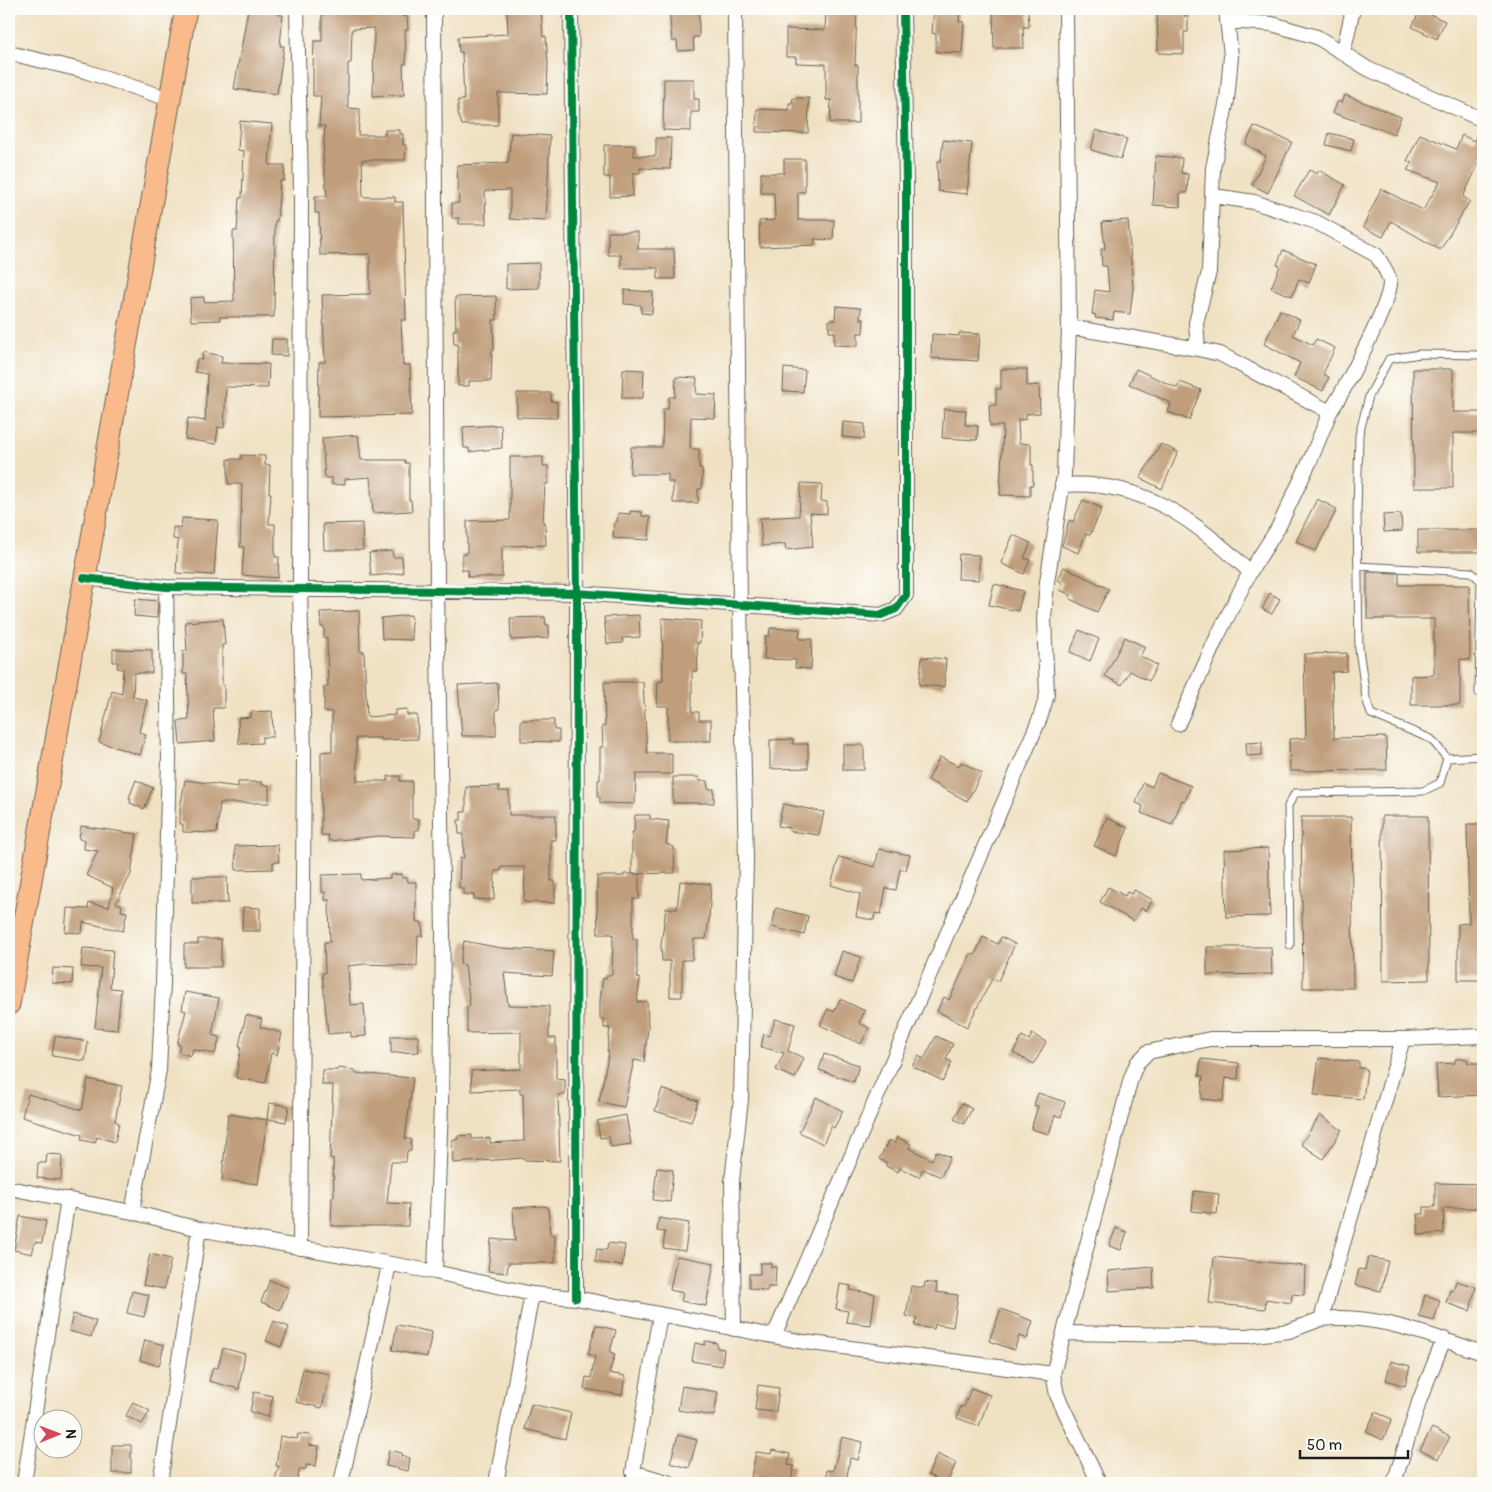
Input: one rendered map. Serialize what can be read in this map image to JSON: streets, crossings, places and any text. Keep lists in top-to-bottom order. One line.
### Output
{"scale_bar":"50 m","north":"right"}
